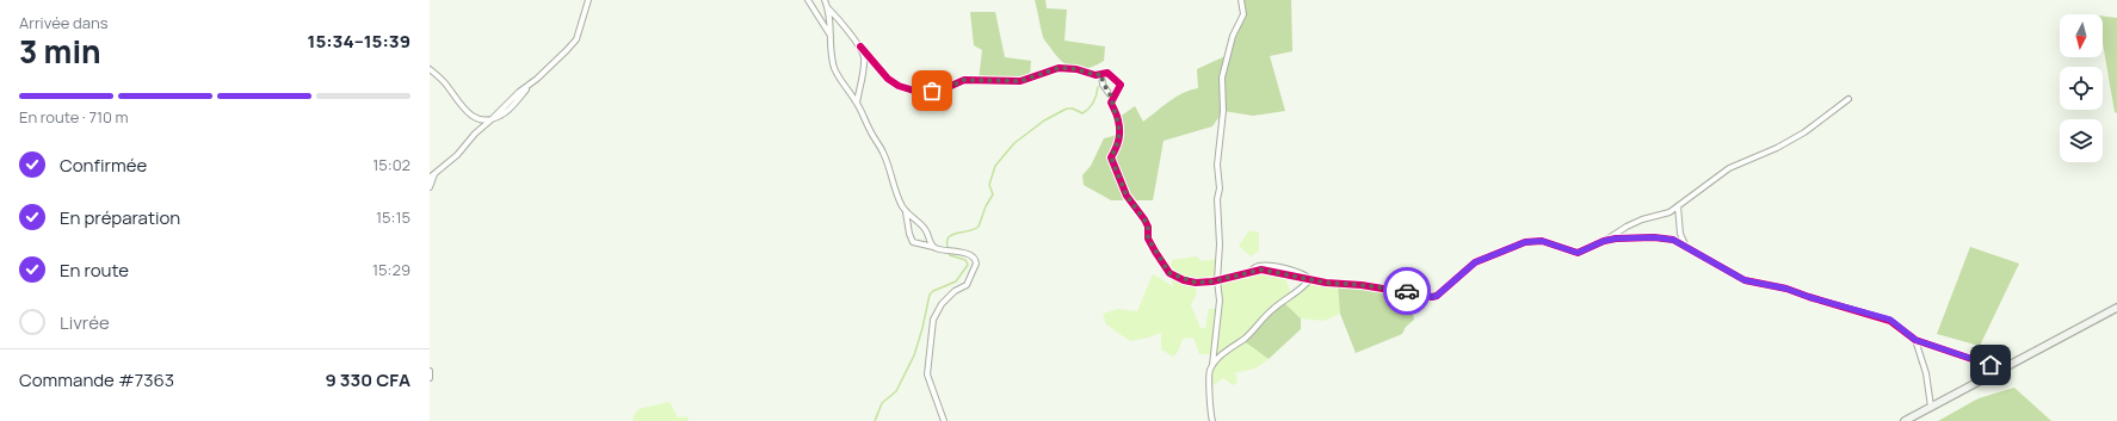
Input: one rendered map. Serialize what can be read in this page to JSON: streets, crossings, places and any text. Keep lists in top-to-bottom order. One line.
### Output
{"north":"bottom","page":{"heading":["3 min","Arrivée dans","15:34–15:39"],"panel":["Commande #7363","9 330 CFA"],"bar":"En route · 710 m","list":[["Confirmée","15:02"],["En préparation","15:15"],["En route","15:29"],"Livrée"]}}
